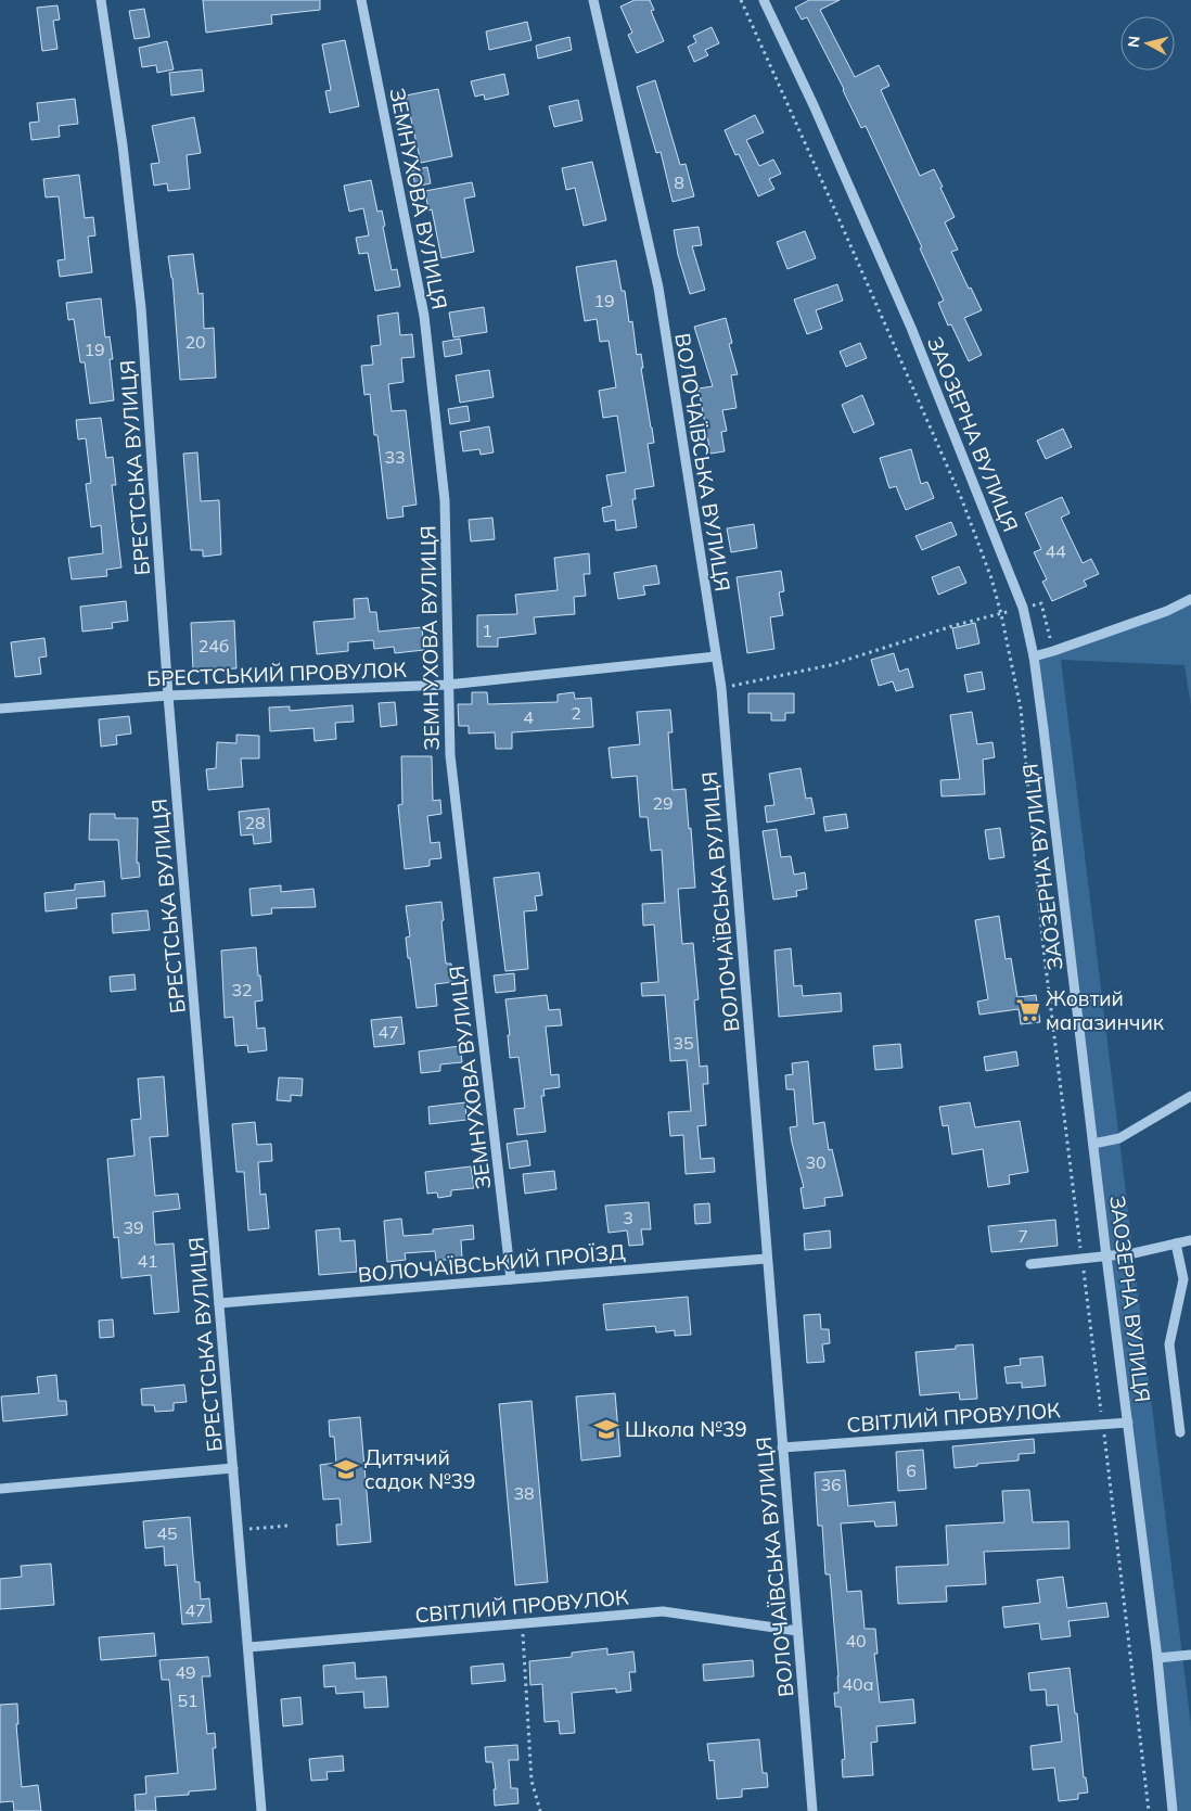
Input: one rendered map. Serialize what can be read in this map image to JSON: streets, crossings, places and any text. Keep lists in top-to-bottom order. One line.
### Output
{"streets":{"street":["ЗЕМНУХОВА ВУЛИЦЯ","ЗАОЗЕРНА ВУЛИЦЯ","ВОЛОЧАЇВСЬКА ВУЛИЦЯ","БРЕСТСЬКА ВУЛИЦЯ","БРЕСТСЬКИЙ ПРОВУЛОК","ВОЛОЧАЇВСЬКИЙ ПРОЇЗД","СВІТЛИЙ ПРОВУЛОК"]},"crossings":[["ЗЕМНУХОВА ВУЛИЦЯ","БРЕСТСЬКИЙ ПРОВУЛОК"],["ЗЕМНУХОВА ВУЛИЦЯ","ВОЛОЧАЇВСЬКИЙ ПРОЇЗД"],["ЗАОЗЕРНА ВУЛИЦЯ","СВІТЛИЙ ПРОВУЛОК"],["ВОЛОЧАЇВСЬКА ВУЛИЦЯ","БРЕСТСЬКИЙ ПРОВУЛОК"],["ВОЛОЧАЇВСЬКА ВУЛИЦЯ","ВОЛОЧАЇВСЬКИЙ ПРОЇЗД"],["ВОЛОЧАЇВСЬКА ВУЛИЦЯ","СВІТЛИЙ ПРОВУЛОК"],["БРЕСТСЬКА ВУЛИЦЯ","БРЕСТСЬКИЙ ПРОВУЛОК"],["БРЕСТСЬКА ВУЛИЦЯ","ВОЛОЧАЇВСЬКИЙ ПРОЇЗД"],["БРЕСТСЬКА ВУЛИЦЯ","СВІТЛИЙ ПРОВУЛОК"]],"places":{"supermarket":["Жовтий магазинчик"],"school or university":["Школа №39","Дитячий садок №39"]},"house_numbers":["8","19","20","19","33","44","1","24б","2","4","29","28","32","47","35","30","3","39","7","41","6","36","38","45","47","40","49","40а","51"],"north":"left"}
